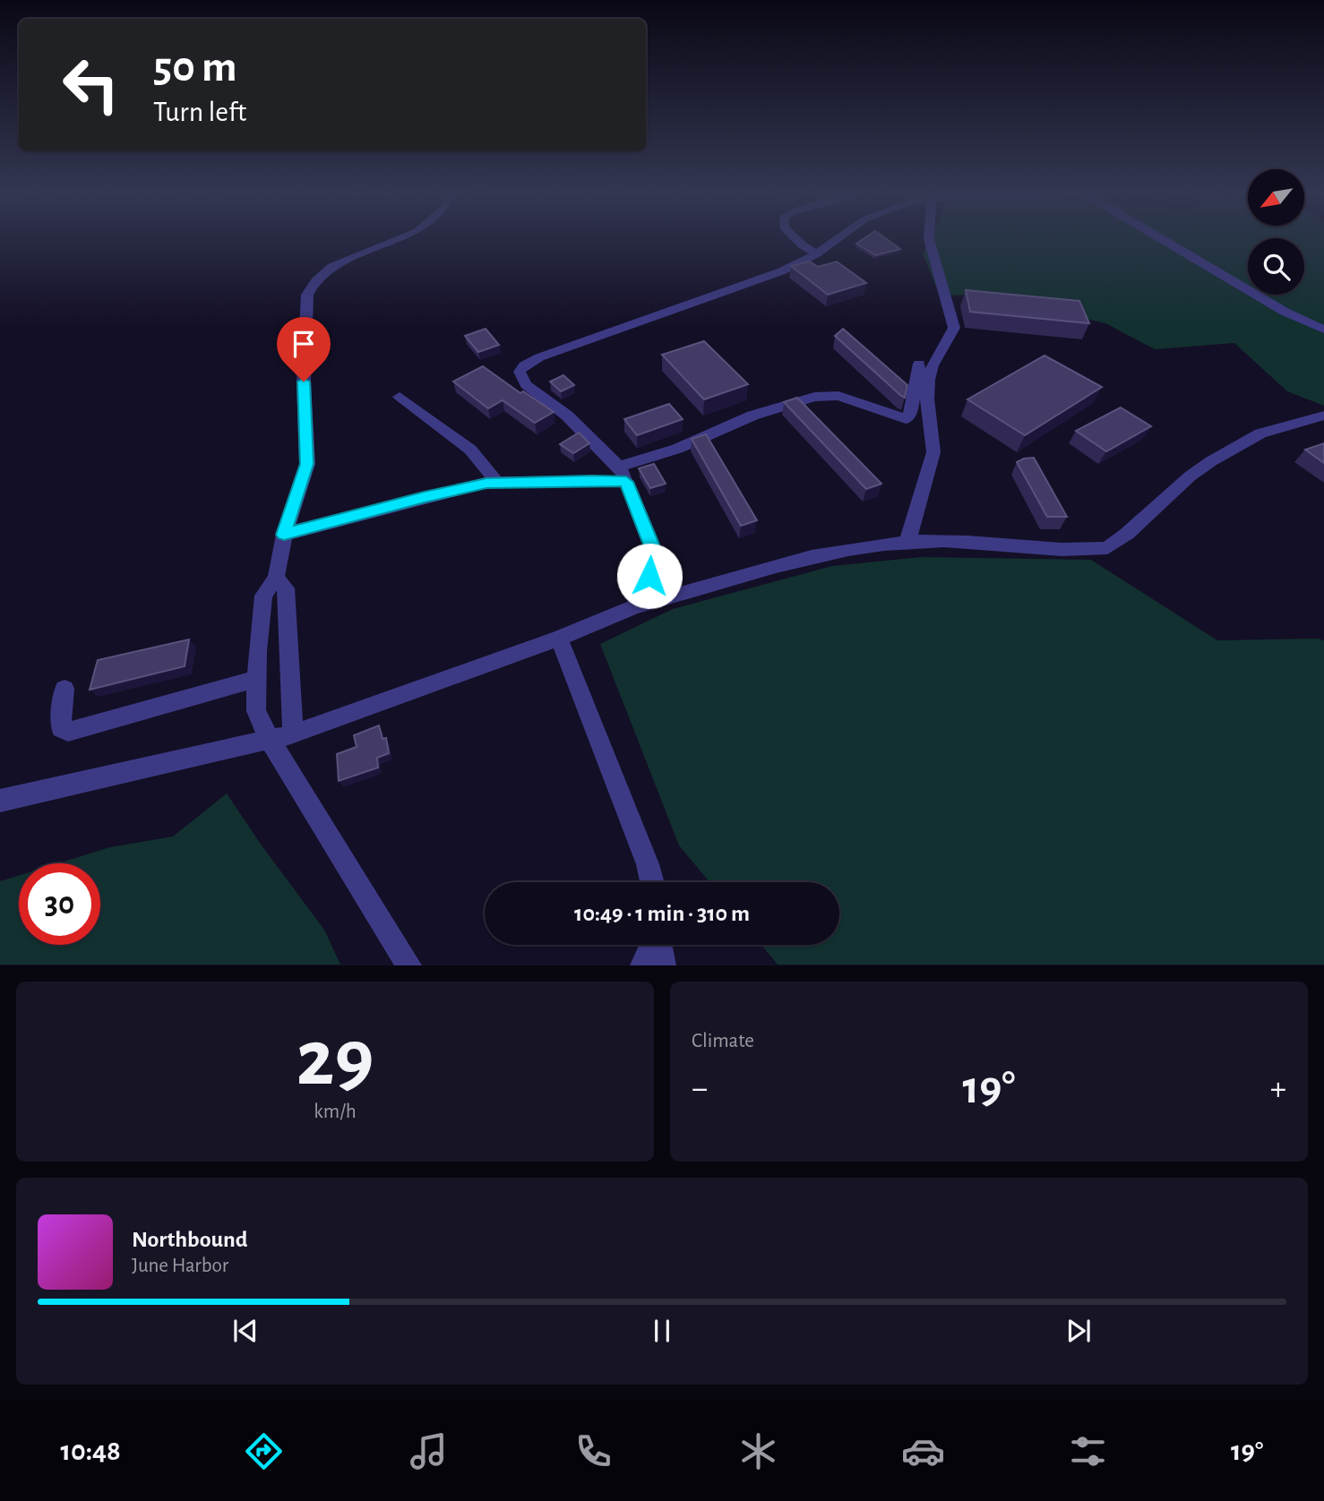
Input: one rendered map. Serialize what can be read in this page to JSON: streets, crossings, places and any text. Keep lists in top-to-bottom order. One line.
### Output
{"north":"bottom left","page":{"turn":["50 m","Turn left"],"limit":"30","trip":"10:49 · 1 min · 310 m","tile":[["29","km/h"],"Climate"],"heat":["−","19°","+"],"song":["Northbound","June Harbor"],"tabs":["10:48","19°"]}}
